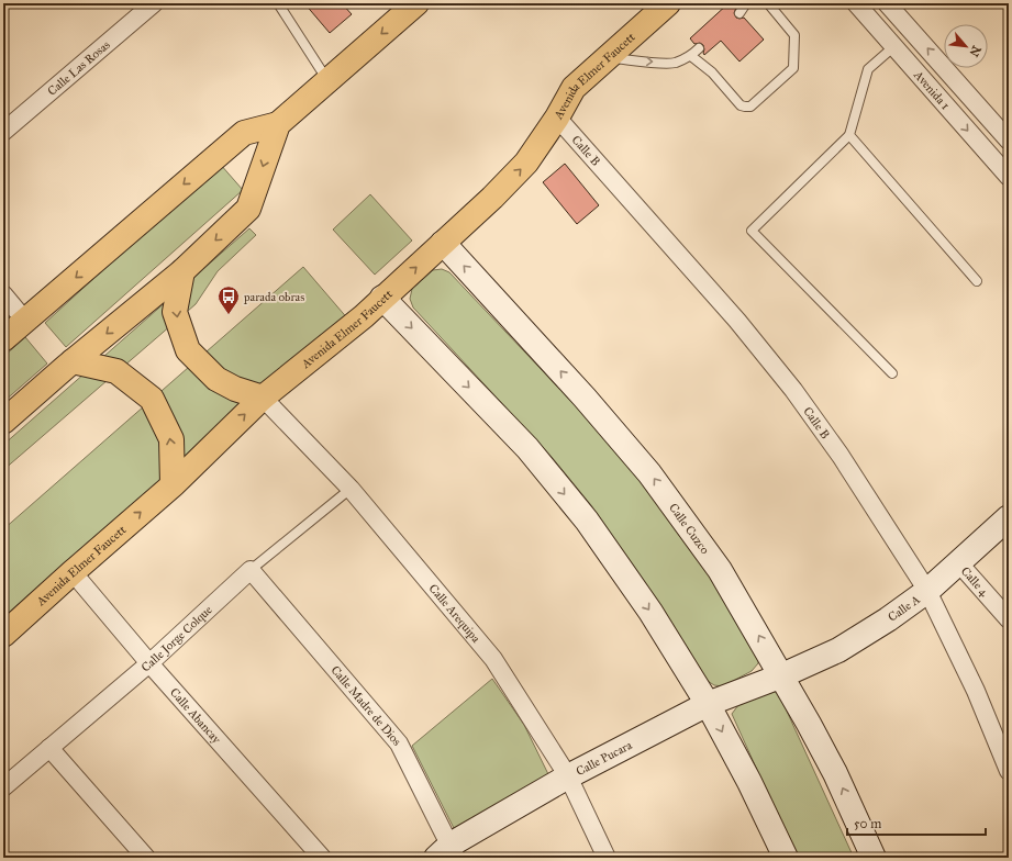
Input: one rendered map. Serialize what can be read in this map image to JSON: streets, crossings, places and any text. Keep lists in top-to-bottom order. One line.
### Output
{"streets":{"main road":["Avenida Elmer Faucett"],"street":["Calle Las Rosas","Avenida 1","Calle B","Calle Cuzco","Calle 4","Calle A","Calle Arequipa","Calle Jorge Colque","Calle Madre de Dios","Calle Abancay","Calle Pucara"]},"crossings":[["Avenida Elmer Faucett","Calle B"],["Avenida Elmer Faucett","Calle Cuzco"],["Avenida Elmer Faucett","Calle Arequipa"],["Avenida Elmer Faucett","Calle Abancay"],["Calle B","Calle A"],["Calle Cuzco","Calle A"],["Calle Cuzco","Calle Pucara"],["Calle 4","Calle A"],["Calle A","Calle Pucara"],["Calle Arequipa","Calle Jorge Colque"],["Calle Arequipa","Calle Pucara"],["Calle Jorge Colque","Calle Madre de Dios"],["Calle Jorge Colque","Calle Abancay"],["Calle Madre de Dios","Calle Pucara"]],"places":{"bus stop":["parada obras"]},"scale_bar":"50 m","north":"bottom right"}
